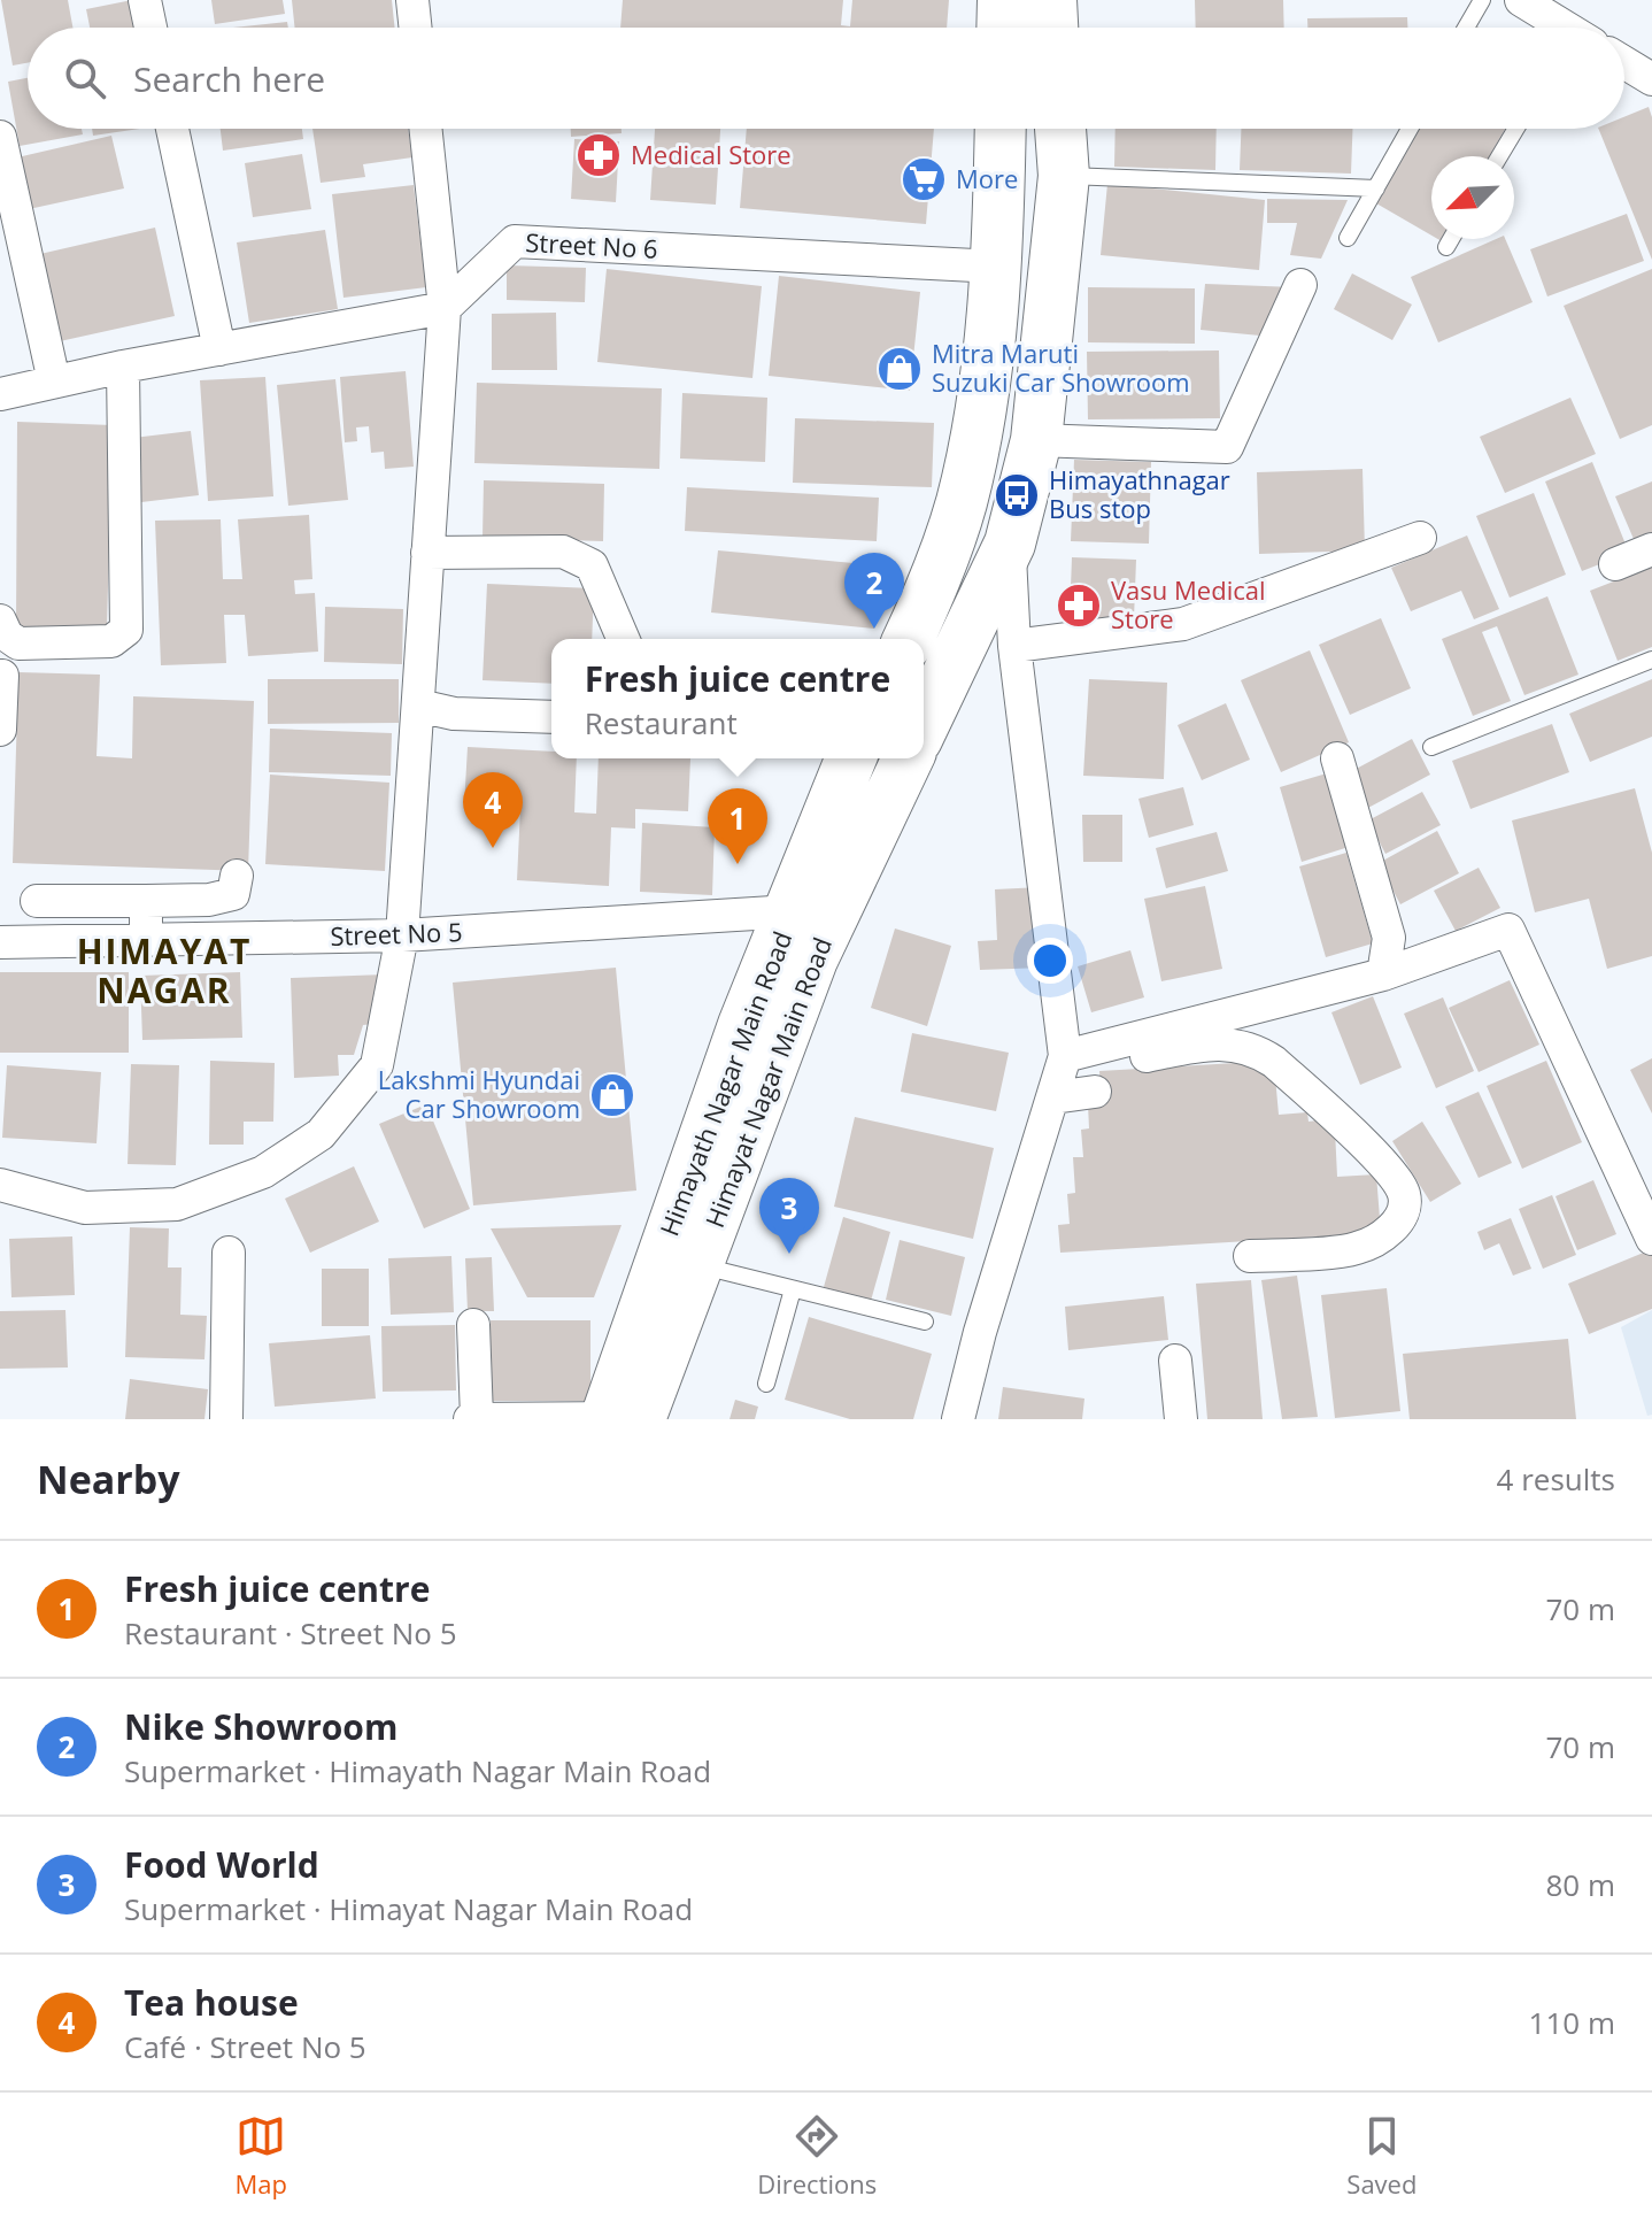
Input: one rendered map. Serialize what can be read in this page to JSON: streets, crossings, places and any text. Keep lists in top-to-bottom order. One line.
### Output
{"streets":{"main road":["Himayat Nagar Main Road","Himayath Nagar Main Road"],"street":["Street No 6","Street No 5"]},"crossings":[["Street No 5","Himayath Nagar Main Road"],["Himayat Nagar Main Road","Himayath Nagar Main Road"]],"districts":["HIMAYAT NAGAR"],"places":{"pharmacy":["Medical Store","Vasu Medical Store"],"supermarket":["More"],"shop":["Mitra Maruti Suzuki Car Showroom","Lakshmi Hyundai Car Showroom"],"bus stop":["Himayathnagar Bus stop"]},"north":"bottom left","page":{"search":"Search here","pins":["2","4","1","3"],"popup":["Fresh juice centre","Restaurant"],"heading":["Nearby","4 results"],"list":[{"mark":"1","name":"Fresh juice centre","note":"Restaurant · Street No 5","value":"70 m"},{"mark":"2","name":"Nike Showroom","note":"Supermarket · Himayath Nagar Main Road","value":"70 m"},{"mark":"3","name":"Food World","note":"Supermarket · Himayat Nagar Main Road","value":"80 m"},{"mark":"4","name":"Tea house","note":"Café · Street No 5","value":"110 m"}],"nav":["Map","Directions","Saved"]}}
